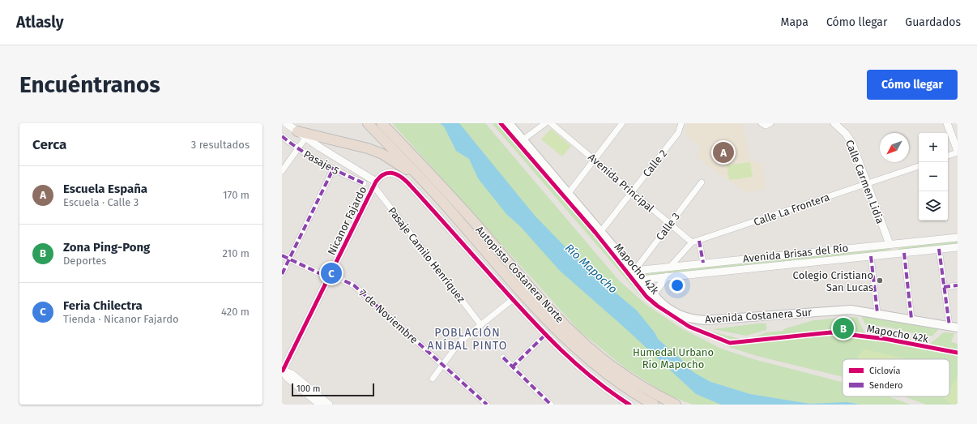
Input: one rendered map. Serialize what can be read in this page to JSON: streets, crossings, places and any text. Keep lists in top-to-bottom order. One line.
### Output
{"streets":{"highway":["Autopista Costanera Norte"],"main road":["Avenida Costanera Sur"],"street":["Pasaje 5","Calle 2","Calle Carmen Lidia","Avenida Principal","Calle La Frontera","Nicanor Fajardo","Calle 3","Avenida Brisas del Río","Pasaje Camilo Henríquez","7 de Noviembre"],"cycle path":["Mapocho 42k"]},"crossings":[["Calle 2","Avenida Principal"],["Calle 2","Avenida Costanera Sur"],["Calle Carmen Lidia","Calle La Frontera"],["Calle Carmen Lidia","Avenida Brisas del Río"],["Avenida Principal","Calle La Frontera"],["Avenida Principal","Calle 3"],["Calle La Frontera","Avenida Brisas del Río"],["Nicanor Fajardo","Pasaje Camilo Henríquez"],["Nicanor Fajardo","7 de Noviembre"],["Calle 3","Avenida Brisas del Río"],["Calle 3","Avenida Costanera Sur"],["Avenida Brisas del Río","Avenida Costanera Sur"]],"districts":["POBLACIÓN ANÍBAL PINTO"],"water":["Río Mapocho"],"parks":["Humedal Urbano Río Mapocho"],"places":["Colegio Cristiano San Lucas"],"legend":["Ciclovía","Sendero"],"scale_bar":"100 m","north":"bottom left","page":{"header":"Atlasly","nav":["Mapa","Cómo llegar","Guardados"],"buttons":"Cómo llegar","title":"Encuéntranos","heading":["Cerca","3 resultados"],"map_buttons":["+","−"],"pins":["A","C","B"],"list":[{"mark":"A","name":"Escuela España","note":"Escuela · Calle 3","value":"170 m"},{"mark":"B","name":"Zona Ping-Pong","note":"Deportes","value":"210 m"},{"mark":"C","name":"Feria Chilectra","note":"Tienda · Nicanor Fajardo","value":"420 m"}],"scale":"100 m"}}
